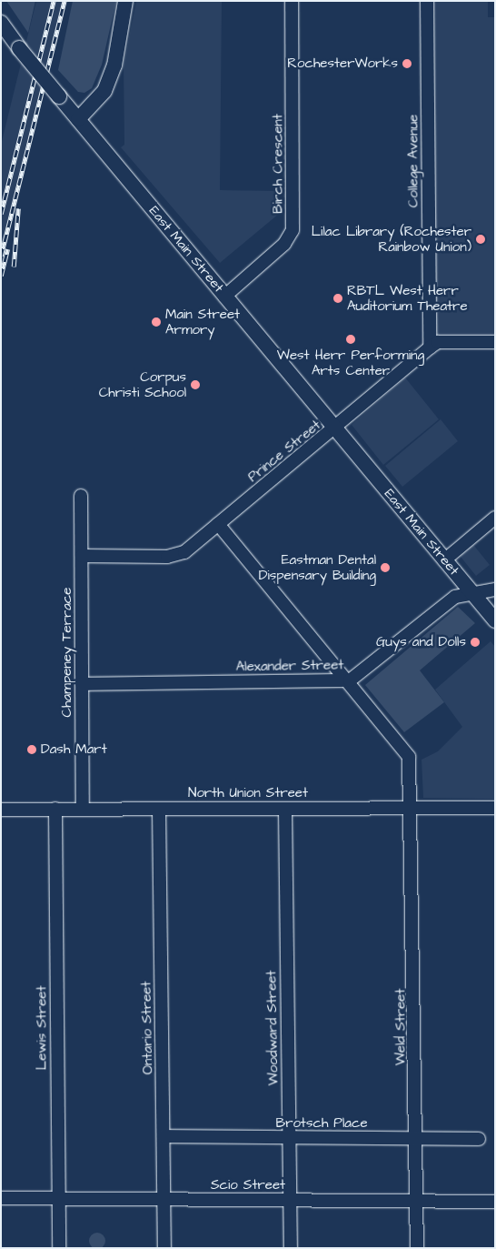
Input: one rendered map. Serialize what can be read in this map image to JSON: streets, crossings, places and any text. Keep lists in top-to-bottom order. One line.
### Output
{"streets":{"main road":["East Main Street"],"street":["College Avenue","Birch Crescent","Prince Street","Champeney Terrace","Alexander Street","North Union Street","Weld Street","Lewis Street","Ontario Street","Woodward Street","Brotsch Place","Scio Street"]},"crossings":[["College Avenue","Prince Street"],["Birch Crescent","East Main Street"],["East Main Street","Prince Street"],["East Main Street","Alexander Street"],["Prince Street","Champeney Terrace"],["Prince Street","Weld Street"],["Champeney Terrace","Alexander Street"],["Champeney Terrace","North Union Street"],["Alexander Street","Weld Street"],["North Union Street","Weld Street"],["North Union Street","Lewis Street"],["North Union Street","Ontario Street"],["North Union Street","Woodward Street"],["Weld Street","Brotsch Place"],["Weld Street","Scio Street"],["Lewis Street","Scio Street"],["Ontario Street","Brotsch Place"],["Ontario Street","Scio Street"],["Woodward Street","Brotsch Place"],["Woodward Street","Scio Street"]],"places":["RochesterWorks","Lilac Library (Rochester Rainbow Union)","RBTL West Herr Auditorium Theatre","Main Street Armory","West Herr Performing Arts Center","Corpus Christi School","Eastman Dental Dispensary Building","Guys and Dolls","Dash Mart"]}
